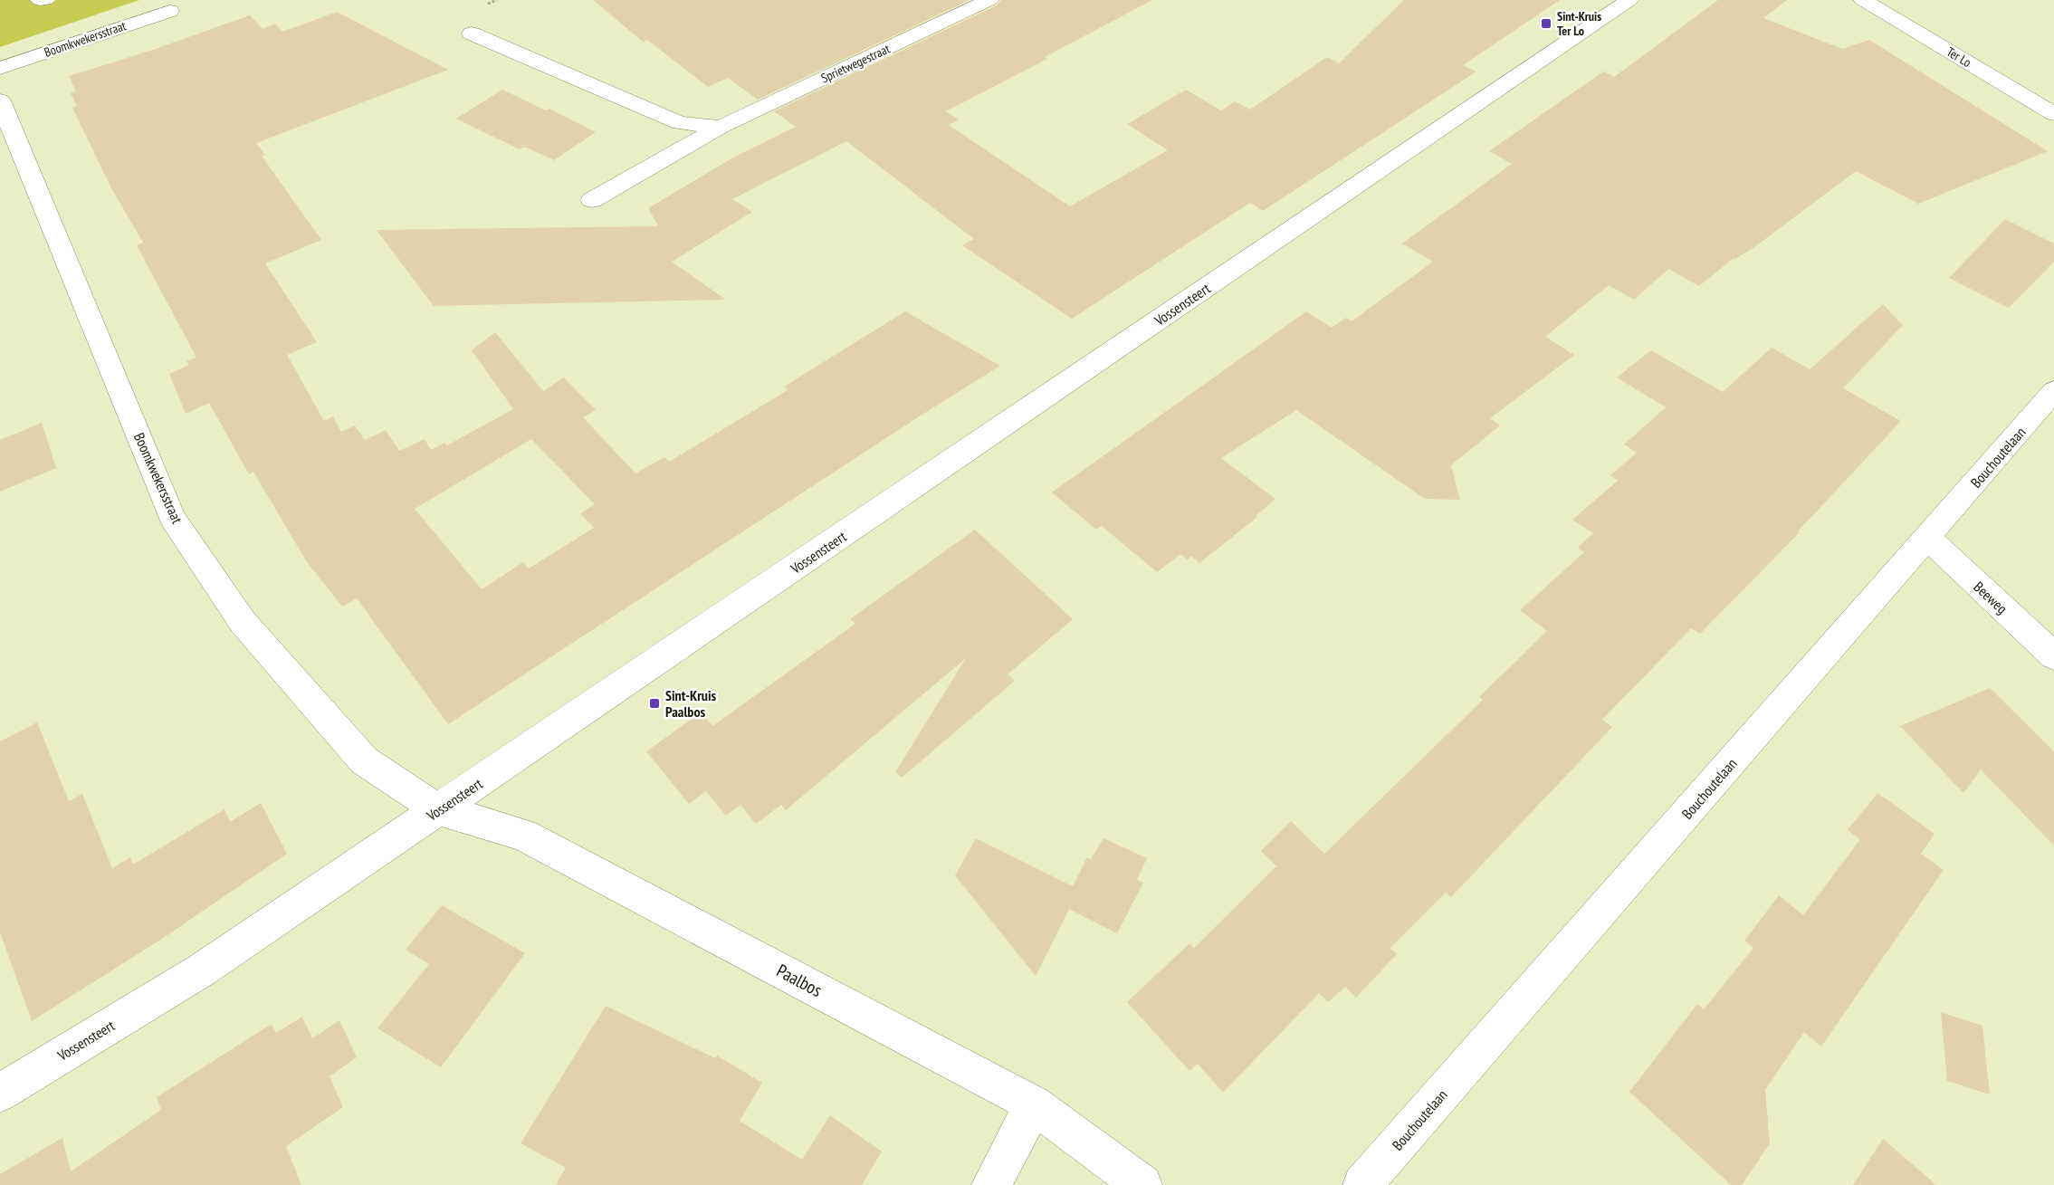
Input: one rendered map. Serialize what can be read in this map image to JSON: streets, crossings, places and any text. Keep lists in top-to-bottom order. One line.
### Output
{"streets":{"street":["Boomkwekersstraat","Ter Lo","Sprietwegestraat","Vossensteert","Bouchoutelaan","Beeweg","Paalbos"]},"crossings":[["Boomkwekersstraat","Vossensteert"],["Boomkwekersstraat","Paalbos"],["Vossensteert","Paalbos"],["Bouchoutelaan","Beeweg"]],"places":{"transit":["Sint-Kruis Ter Lo","Sint-Kruis Paalbos"]}}
